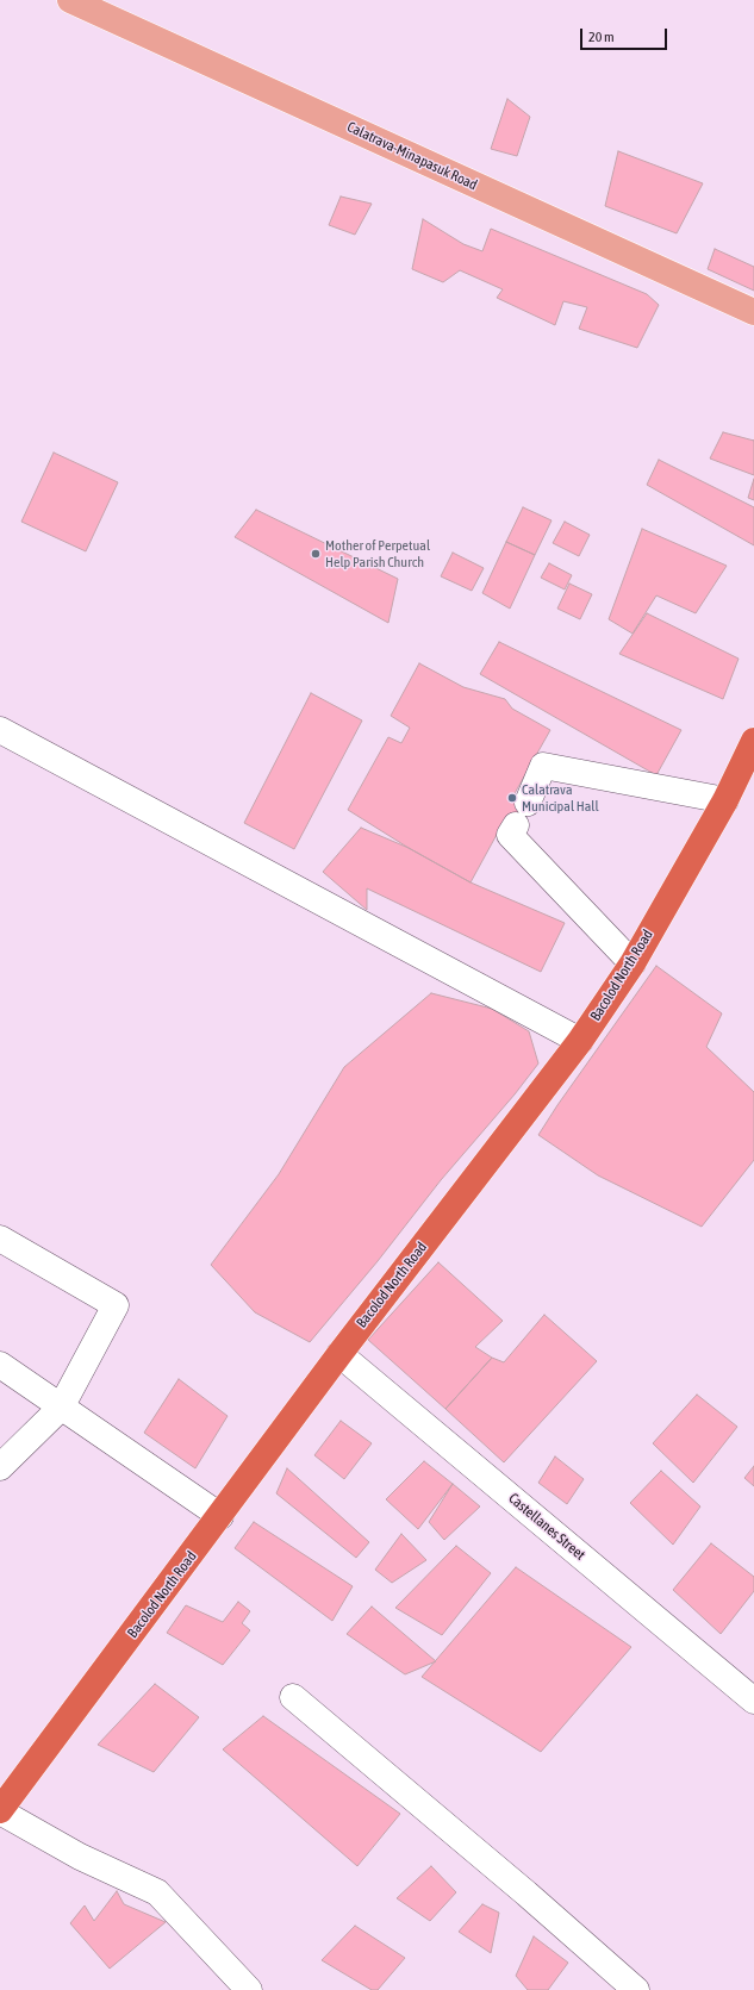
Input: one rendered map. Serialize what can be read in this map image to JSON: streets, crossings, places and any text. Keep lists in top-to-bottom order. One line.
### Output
{"streets":{"highway":["Bacolod North Road"],"main road":["Calatrava-Minapasuk Road"],"street":["Castellanes Street"]},"crossings":[["Bacolod North Road","Castellanes Street"]],"places":["Mother of Perpetual Help Parish Church","Calatrava Municipal Hall"],"scale_bar":"20 m"}
